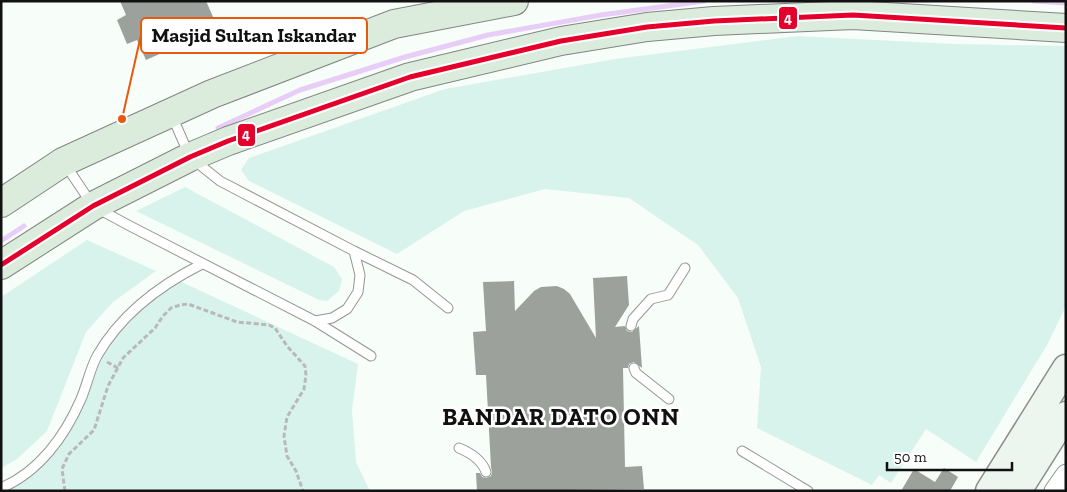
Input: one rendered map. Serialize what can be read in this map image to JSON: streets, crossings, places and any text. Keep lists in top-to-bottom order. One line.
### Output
{"districts":["BANDAR DATO ONN"],"places":["Masjid Sultan Iskandar"],"lines":["transit line 4"],"scale_bar":"50 m"}
